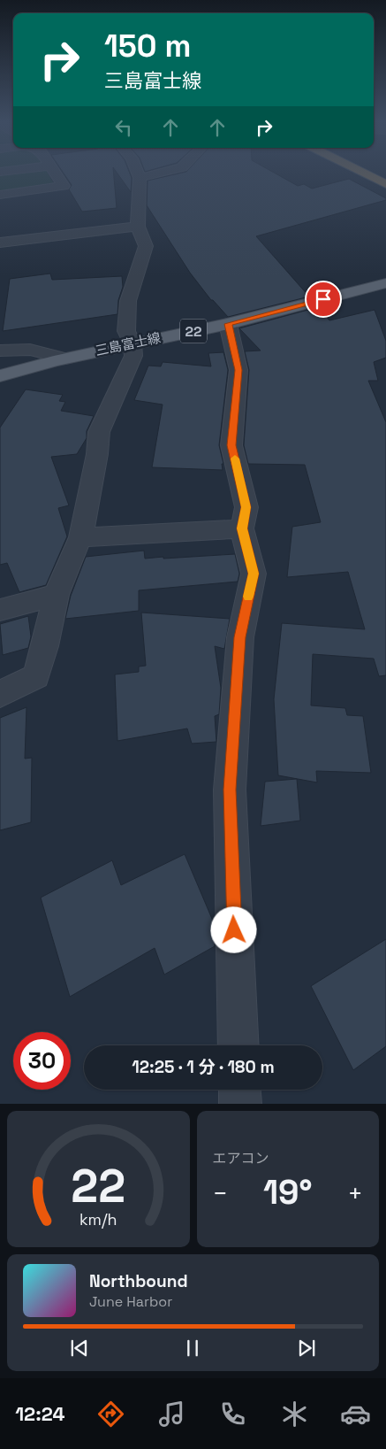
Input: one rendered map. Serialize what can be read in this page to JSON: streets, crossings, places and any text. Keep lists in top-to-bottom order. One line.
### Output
{"streets":{"main road":["22","三島富士線"]},"page":{"turn":["150 m","三島富士線"],"limit":"30","trip":"12:25 · 1 分 · 180 m","tile":"エアコン","heat":["−","19°","+"],"song":["Northbound","June Harbor"],"tabs":"12:24","gauge":["22","km/h"]}}
